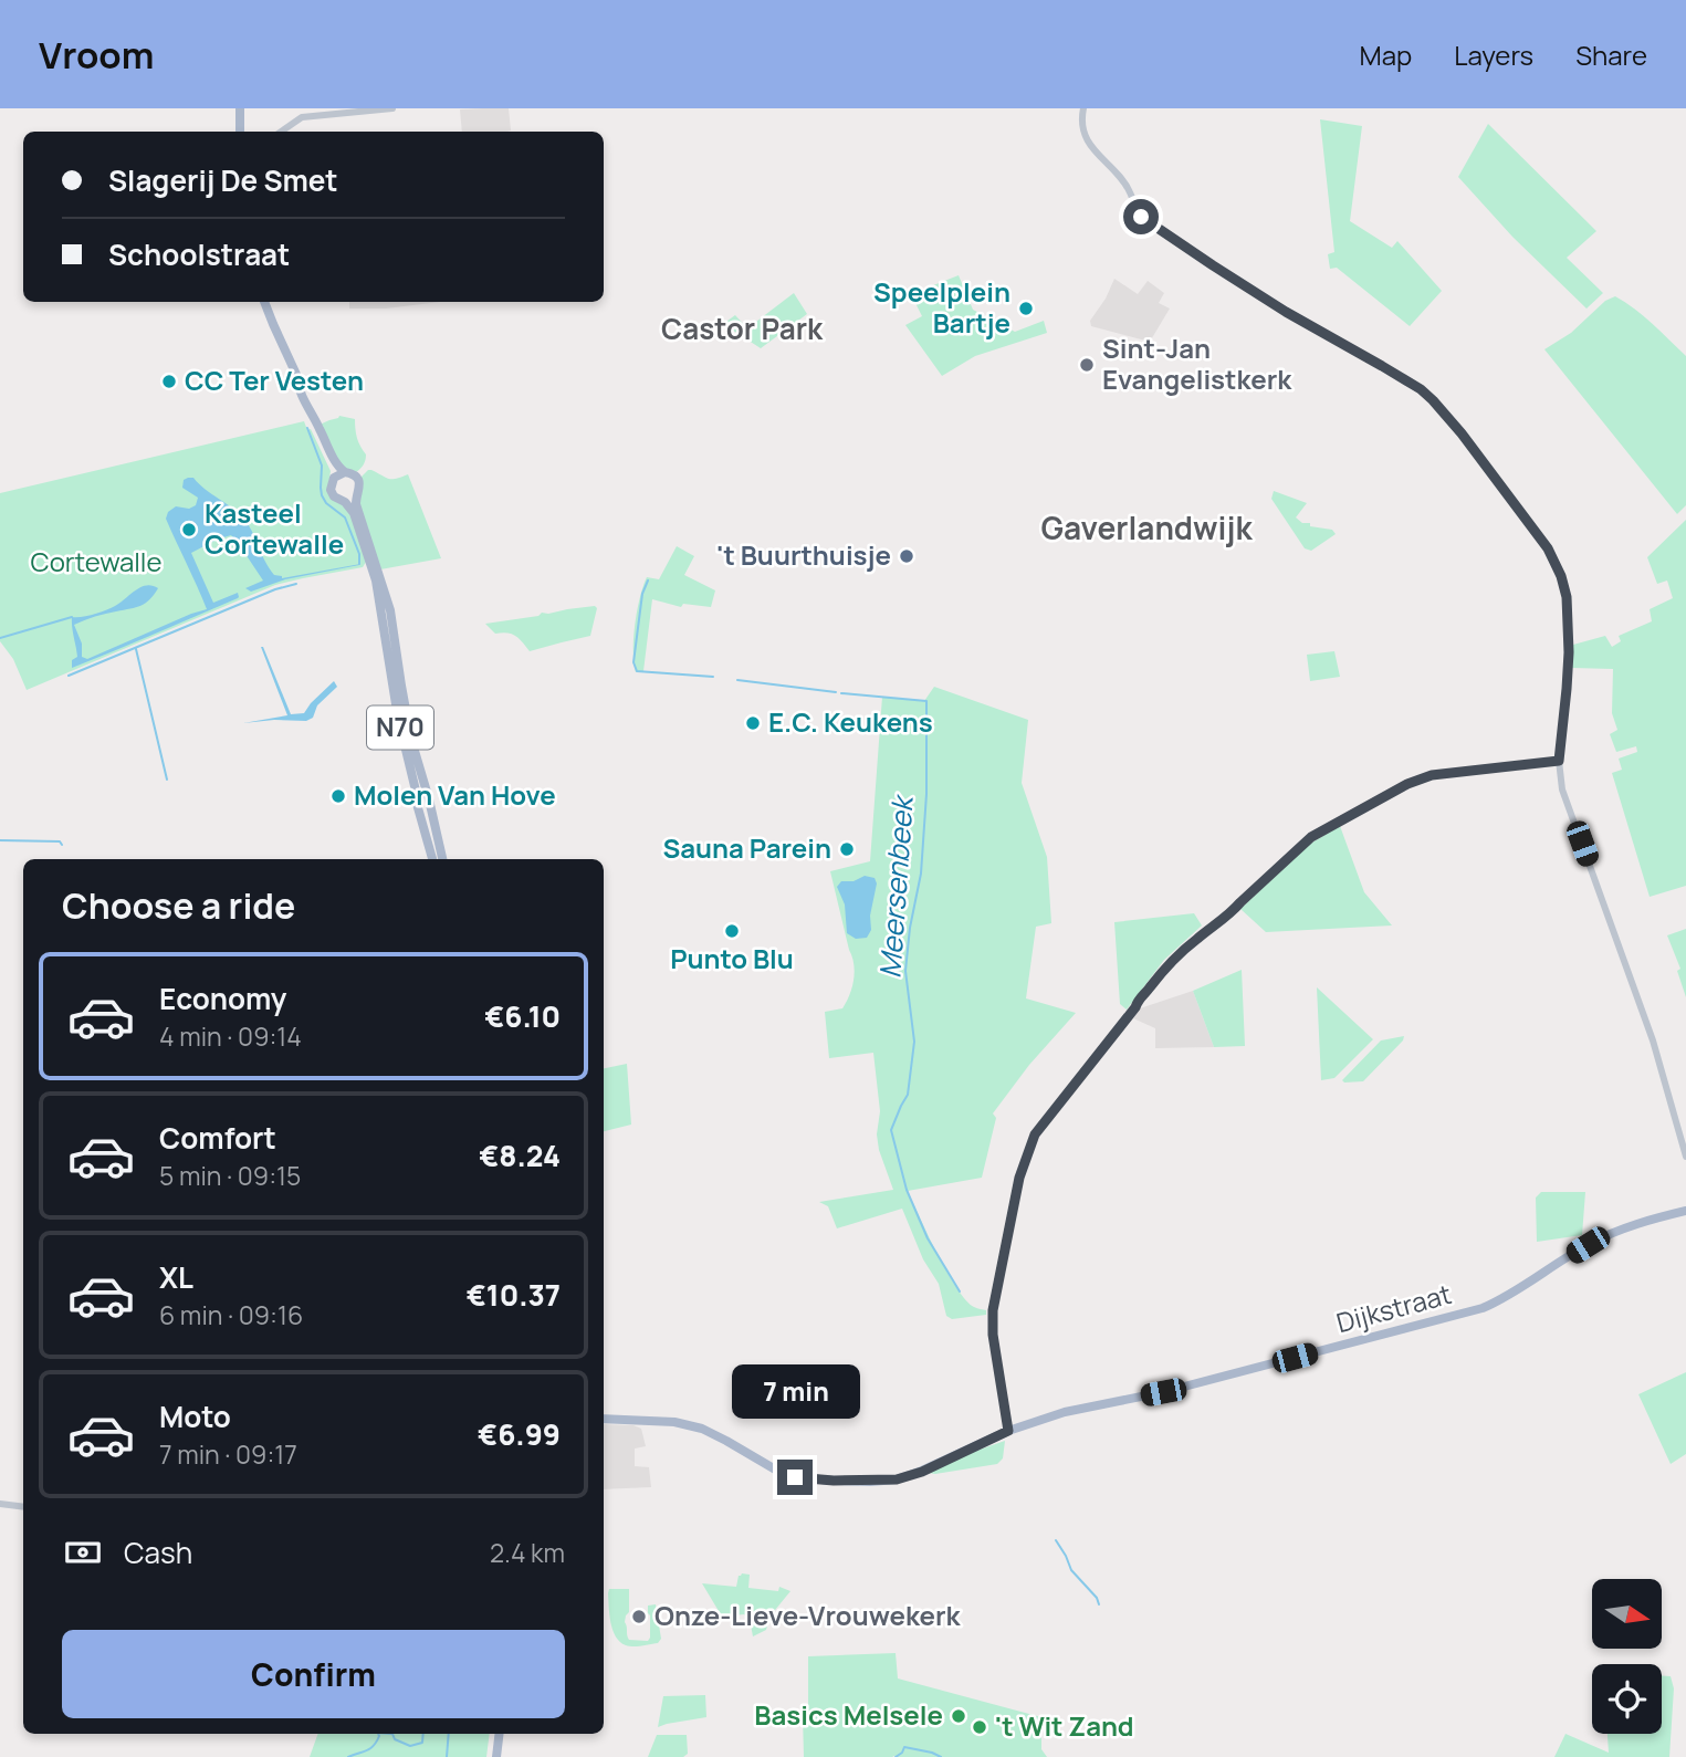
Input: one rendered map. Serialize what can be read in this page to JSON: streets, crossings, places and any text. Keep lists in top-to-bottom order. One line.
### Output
{"streets":{"main road":["N70","Dijkstraat"]},"districts":["Castor Park","Gaverlandwijk"],"water":["Meersenbeek"],"parks":["Cortewalle"],"places":["Speelplein Bartje","Sint-Jan Evangelistkerk","CC Ter Vesten","Kasteel Cortewalle","'t Buurthuisje","E.C. Keukens","Molen Van Hove","Sauna Parein","Punto Blu","Onze-Lieve-Vrouwekerk","Basics Melsele","'t Wit Zand"],"north":"right","page":{"header":"Vroom","nav":["Map","Layers","Share"],"banner":["Slagerij De Smet","Schoolstraat"],"heading":"Choose a ride","list":[{"name":"Economy","note":"4 min · 09:14","value":"€6.10"},{"name":"Comfort","note":"5 min · 09:15","value":"€8.24"},{"name":"XL","note":"6 min · 09:16","value":"€10.37"},{"name":"Moto","note":"7 min · 09:17","value":"€6.99"}],"bubble":"7 min","pay":["Cash","2.4 km"],"buttons":"Confirm"}}
